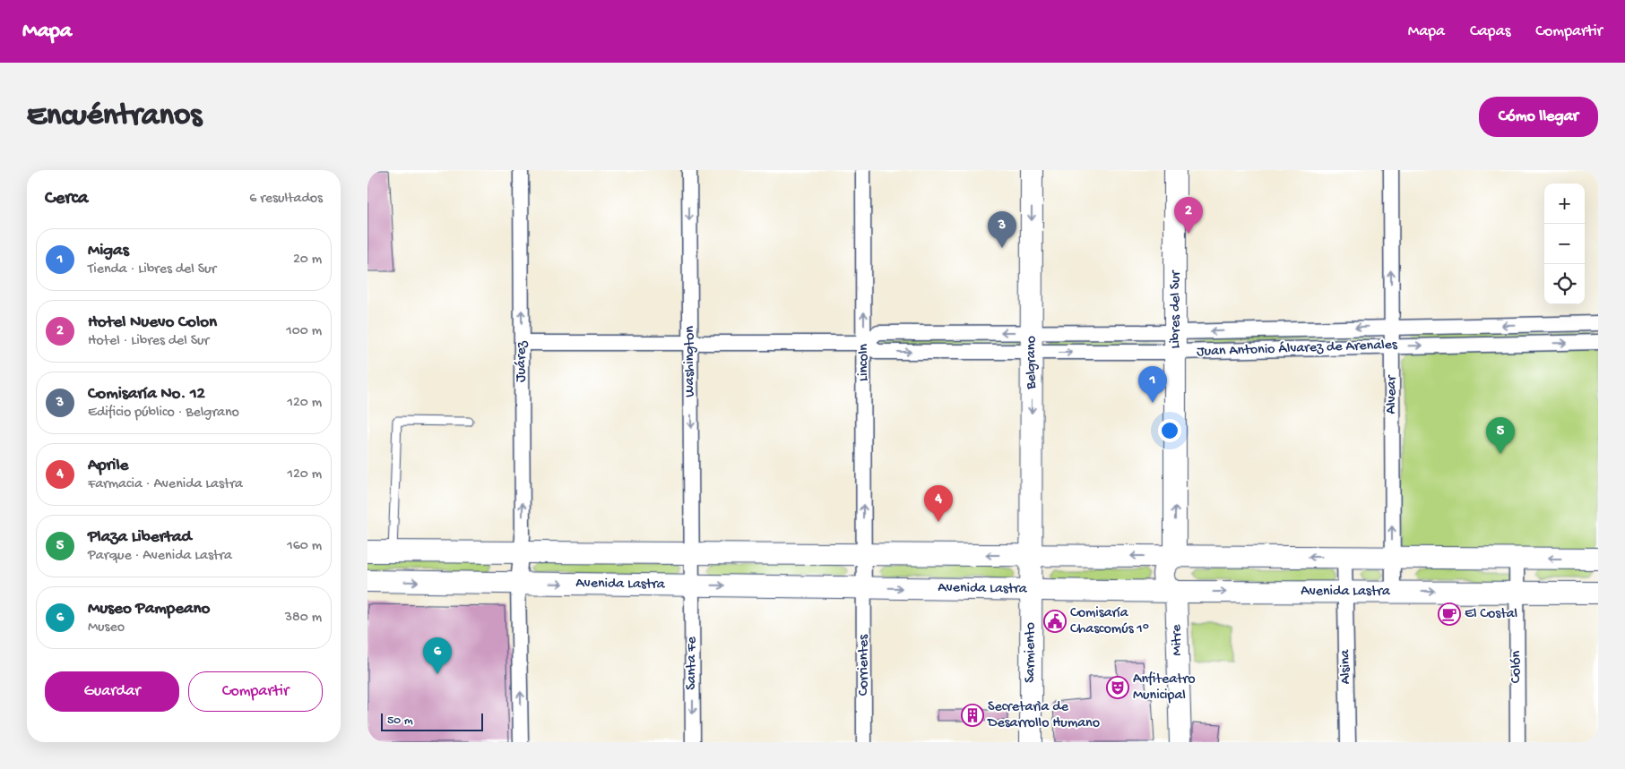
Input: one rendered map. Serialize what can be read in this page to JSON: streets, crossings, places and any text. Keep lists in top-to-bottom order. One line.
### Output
{"streets":{"main road":["Libres del Sur","Belgrano","Avenida Lastra","Mitre","Sarmiento"],"street":["Juan Antonio Álvarez de Arenales","Juárez","Washington","Lincoln","Alvear","Santa Fe","Corrientes","Alsina","Colón"]},"crossings":[["Libres del Sur","Juan Antonio Álvarez de Arenales"],["Juan Antonio Álvarez de Arenales","Juárez"],["Juan Antonio Álvarez de Arenales","Washington"],["Juan Antonio Álvarez de Arenales","Lincoln"],["Juan Antonio Álvarez de Arenales","Belgrano"],["Juan Antonio Álvarez de Arenales","Alvear"],["Juárez","Avenida Lastra"],["Washington","Avenida Lastra"],["Washington","Santa Fe"],["Lincoln","Avenida Lastra"],["Lincoln","Corrientes"],["Belgrano","Avenida Lastra"],["Belgrano","Sarmiento"],["Alvear","Avenida Lastra"],["Avenida Lastra","Mitre"],["Avenida Lastra","Sarmiento"],["Avenida Lastra","Santa Fe"],["Avenida Lastra","Corrientes"],["Avenida Lastra","Alsina"],["Avenida Lastra","Colón"]],"one_way":["Libres del Sur","Juárez","Washington","Lincoln","Belgrano","Alvear","Santa Fe"],"places":{"cafe":["El Costal"],"public building":["Comisaría Chascomús 1°"],"theatre":["Anfiteatro Municipal"],"building":["Secretarìa de Desarrollo Humano"]},"scale_bar":"50 m","page":{"header":"Mapa","nav":["Mapa","Capas","Compartir"],"buttons":["Cómo llegar",["Guardar","Compartir"]],"title":"Encuéntranos","heading":["Cerca","6 resultados"],"map_buttons":["+","−"],"pins":["2","3","1","5","4","6"],"list":[{"mark":"1","name":"Migas","note":"Tienda · Libres del Sur","value":"20 m"},{"mark":"2","name":"Hotel Nuevo Colon","note":"Hotel · Libres del Sur","value":"100 m"},{"mark":"3","name":"Comisaría No. 12","note":"Edificio público · Belgrano","value":"120 m"},{"mark":"4","name":"Aprile","note":"Farmacia · Avenida Lastra","value":"120 m"},{"mark":"5","name":"Plaza Libertad","note":"Parque · Avenida Lastra","value":"160 m"},{"mark":"6","name":"Museo Pampeano","note":"Museo","value":"380 m"}],"scale":"50 m"}}
